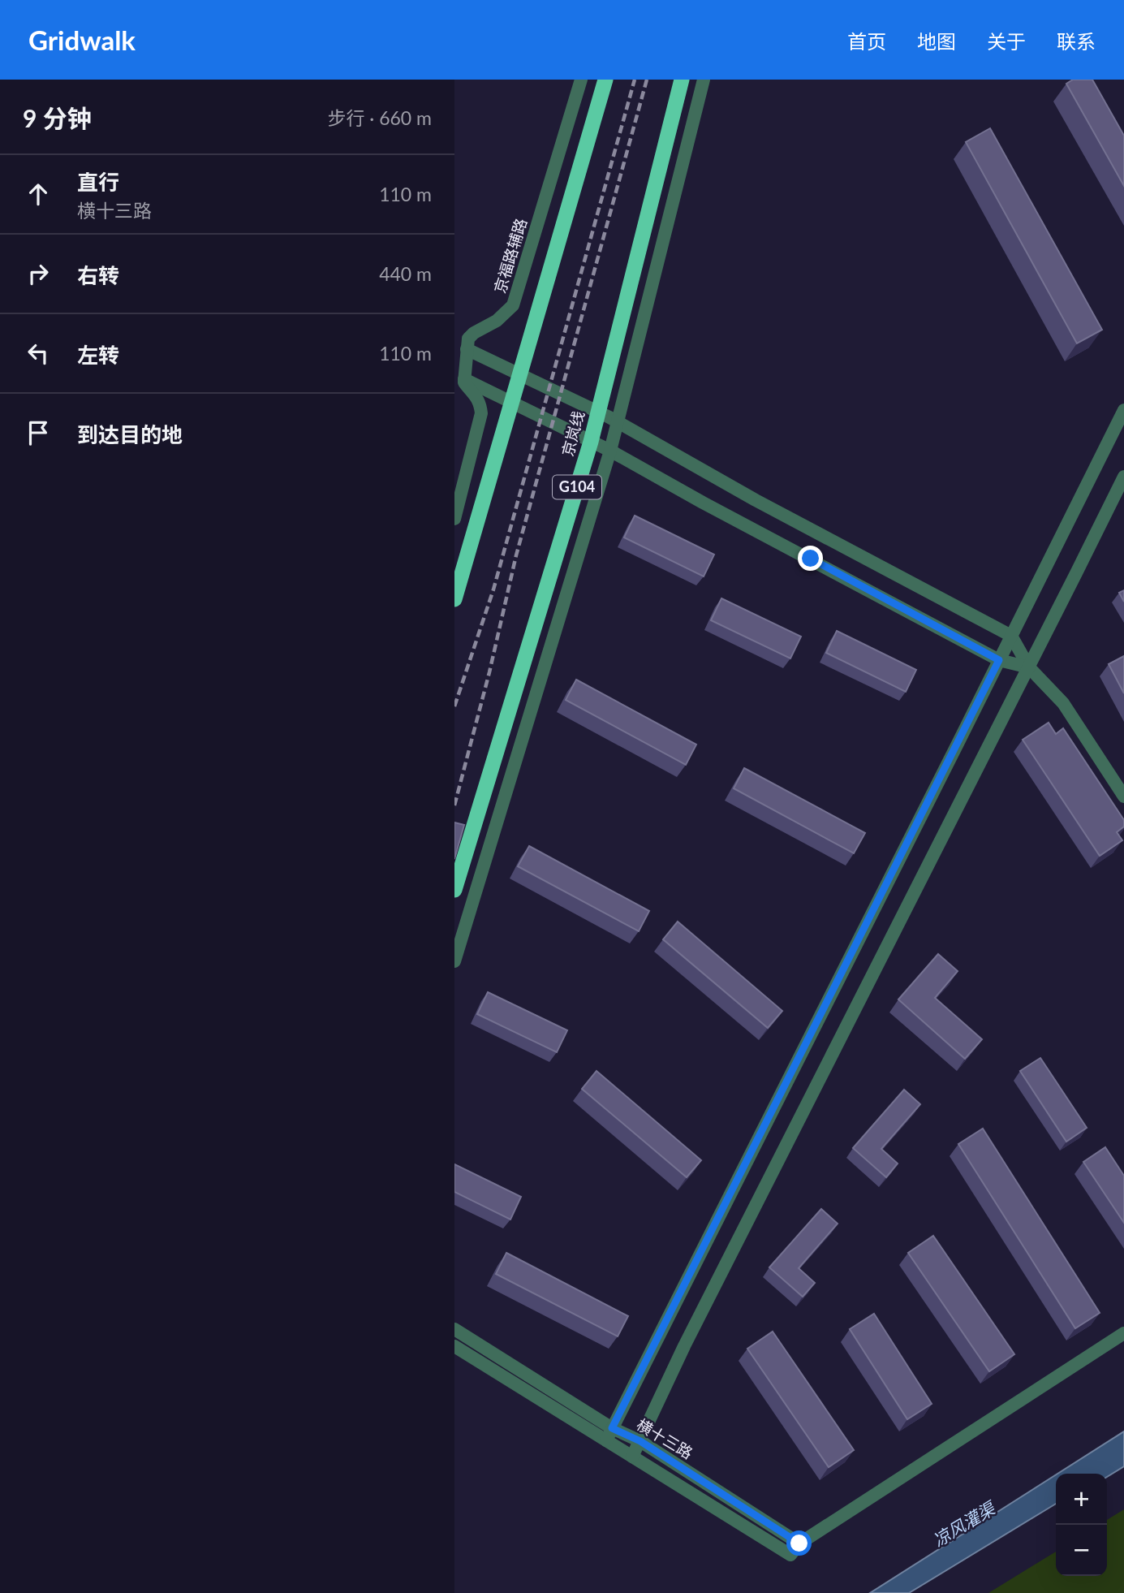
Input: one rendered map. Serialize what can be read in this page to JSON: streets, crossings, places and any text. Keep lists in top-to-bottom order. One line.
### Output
{"streets":{"highway":["京岚线","G104"],"street":["京福路辅路","横十三路"]},"water":["凉风灌渠"],"page":{"header":"Gridwalk","nav":["首页","地图","关于","联系"],"heading":["9 分钟","步行 · 660 m"],"list":[["直行","横十三路","110 m"],["右转","440 m"],["左转","110 m"],"到达目的地"],"map_buttons":["+","−"]}}
